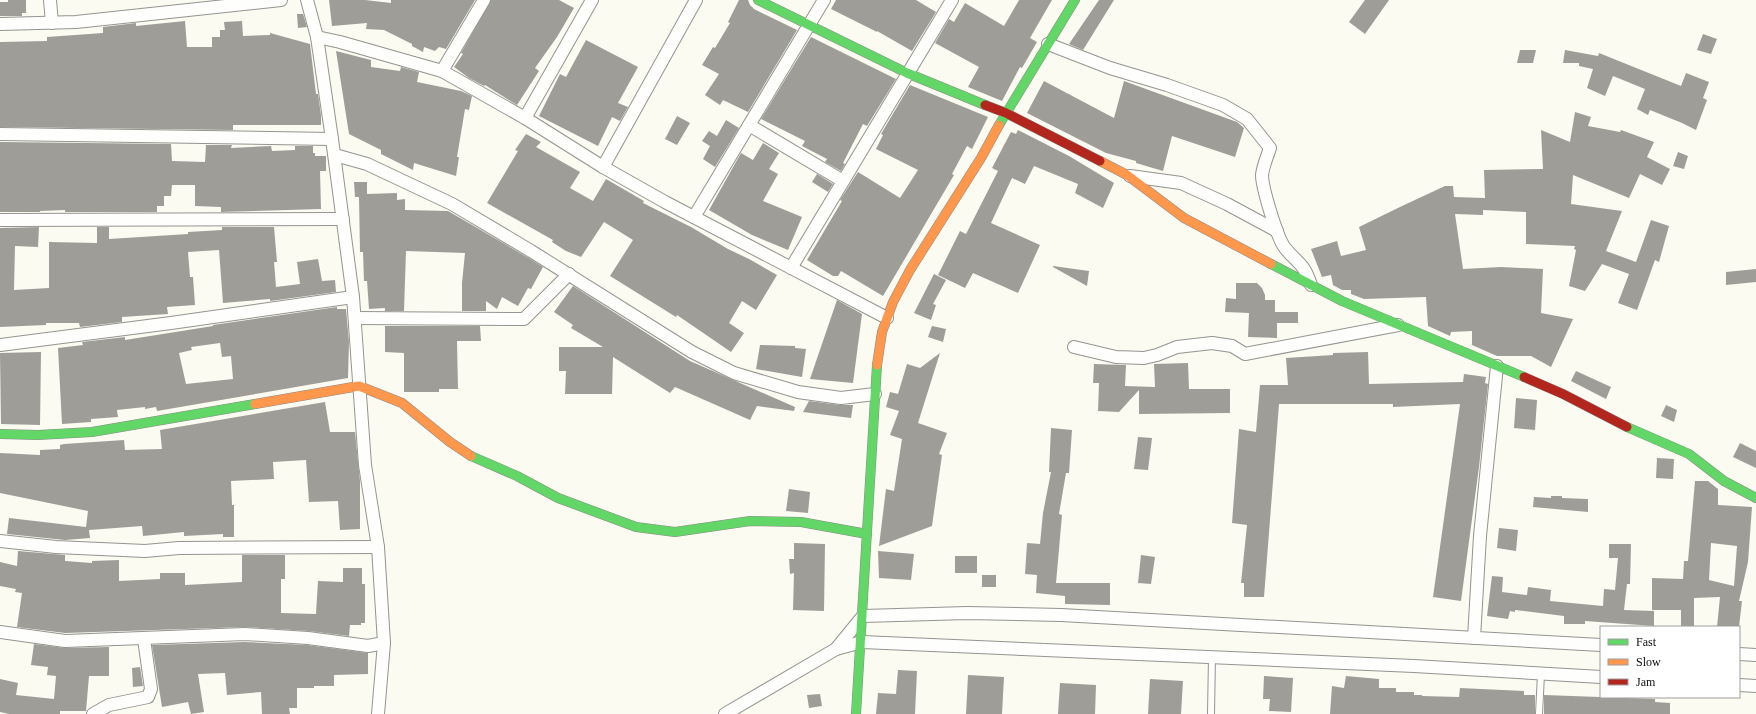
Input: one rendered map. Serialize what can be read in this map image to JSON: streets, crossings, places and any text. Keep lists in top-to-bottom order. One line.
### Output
{"legend":["Fast","Slow","Jam"]}
